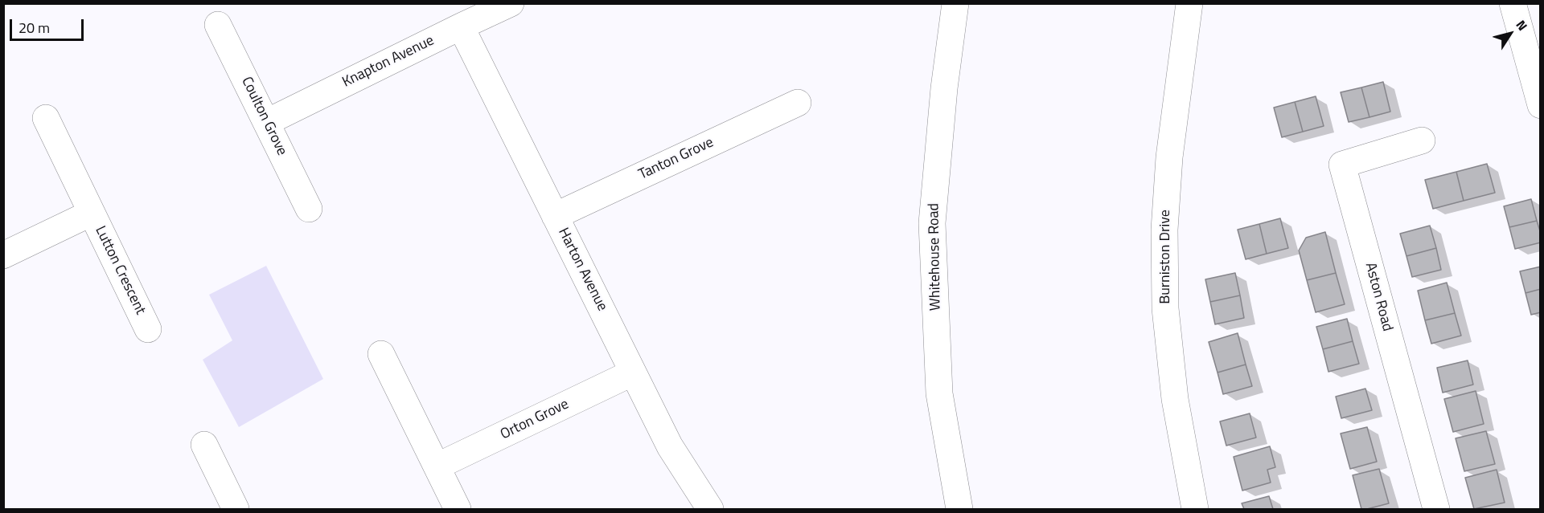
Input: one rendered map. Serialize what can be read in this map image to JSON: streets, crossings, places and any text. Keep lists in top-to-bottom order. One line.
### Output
{"streets":{"street":["Knapton Avenue","Coulton Grove","Tanton Grove","Whitehouse Road","Burniston Drive","Harton Avenue","Lutton Crescent","Aston Road","Orton Grove"]},"crossings":[["Knapton Avenue","Coulton Grove"],["Knapton Avenue","Harton Avenue"],["Tanton Grove","Harton Avenue"],["Harton Avenue","Orton Grove"]],"scale_bar":"20 m","north":"top right"}
